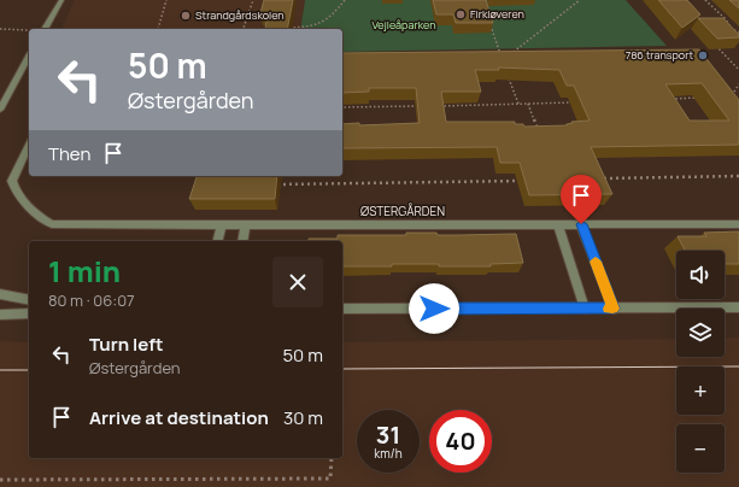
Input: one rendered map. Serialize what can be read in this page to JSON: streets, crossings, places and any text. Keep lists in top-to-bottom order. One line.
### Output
{"streets":{"street":["ØSTERGÅRDEN"]},"parks":["Vejleåparken"],"places":["Firkløveren","Strandgårdskolen","786 transport"],"page":{"turn":["50 m","Østergården"],"then":"Then","heading":["1 min","80 m · 06:07"],"map_buttons":["+","−"],"list":[{"name":"Turn left","note":"Østergården","value":"50 m"},{"name":"Arrive at destination","value":"30 m"}],"speed":"31 km/h","limit":"40"}}
